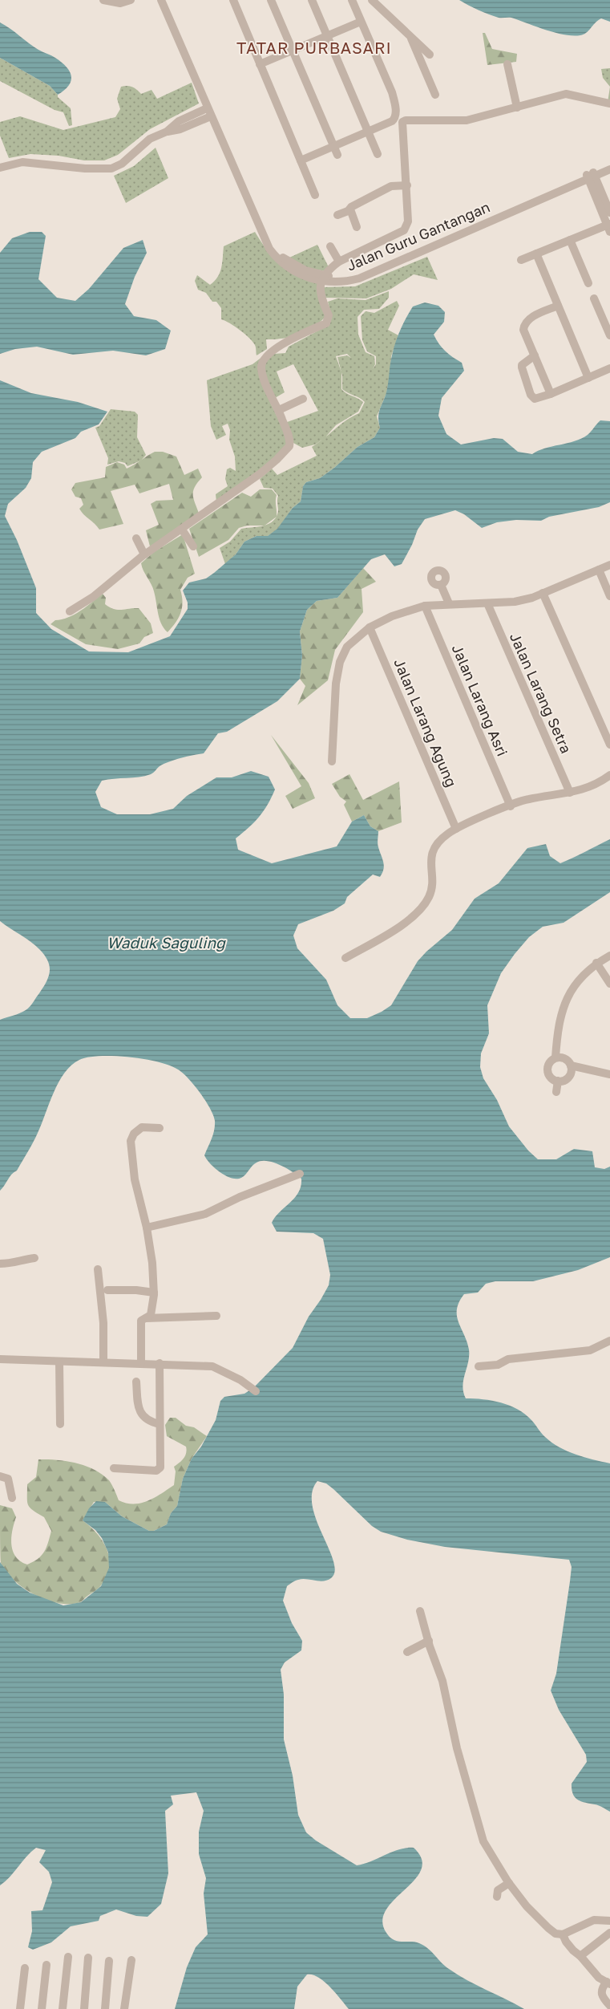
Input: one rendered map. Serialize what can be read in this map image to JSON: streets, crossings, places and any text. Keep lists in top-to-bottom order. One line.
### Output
{"streets":{"street":["Jalan Guru Gantangan","Jalan Larang Setra","Jalan Larang Asri","Jalan Larang Agung"]},"districts":["TATAR PURBASARI"],"water":["Waduk Saguling"]}
